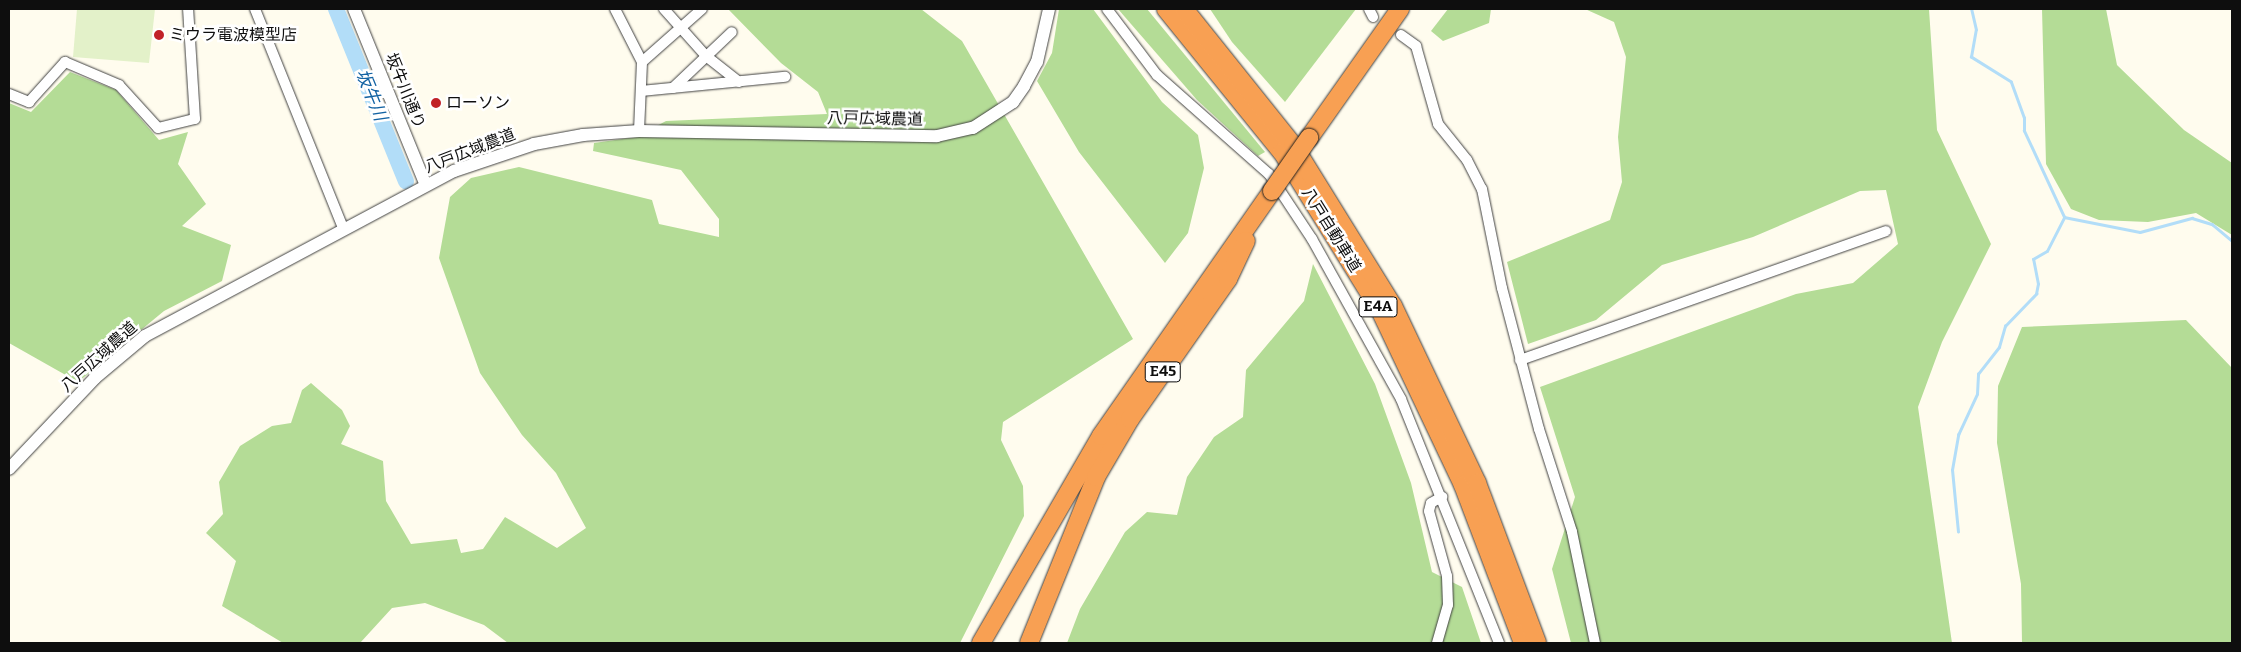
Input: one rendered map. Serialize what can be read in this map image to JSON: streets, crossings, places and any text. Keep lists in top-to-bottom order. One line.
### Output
{"streets":{"highway":["八戸自動車道","E4A","E45"],"street":["坂牛川通り","八戸広域農道"]},"crossings":[["坂牛川通り","八戸広域農道"]],"water":["坂牛川"],"places":["ミウラ電波模型店","ローソン"]}
